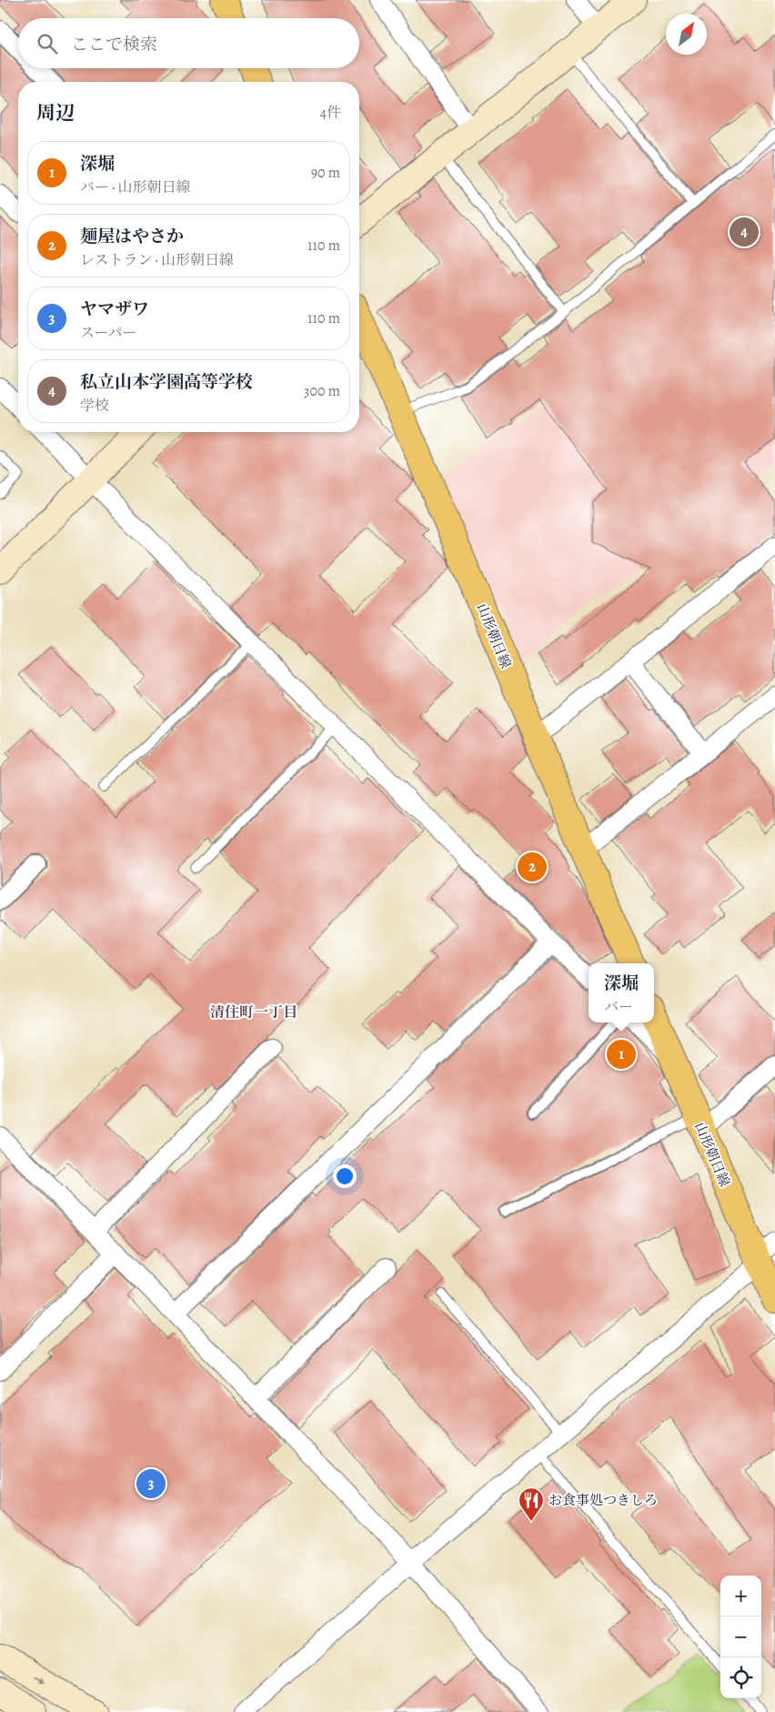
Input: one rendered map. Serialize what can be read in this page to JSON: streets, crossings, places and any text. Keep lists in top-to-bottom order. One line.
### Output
{"streets":{"main road":["山形朝日線"]},"districts":["清住町一丁目"],"places":{"restaurant":["お食事処つきしろ"]},"north":"top right","page":{"search":"ここで検索","heading":["周辺","4件"],"list":[{"mark":"1","name":"深堀","note":"バー · 山形朝日線","value":"90 m"},{"mark":"2","name":"麺屋はやさか","note":"レストラン · 山形朝日線","value":"110 m"},{"mark":"3","name":"ヤマザワ","note":"スーパー","value":"110 m"},{"mark":"4","name":"私立山本学園高等学校","note":"学校","value":"300 m"}],"pins":["4","2","1","3"],"popup":["深堀","バー"],"map_buttons":["+","−"]}}
